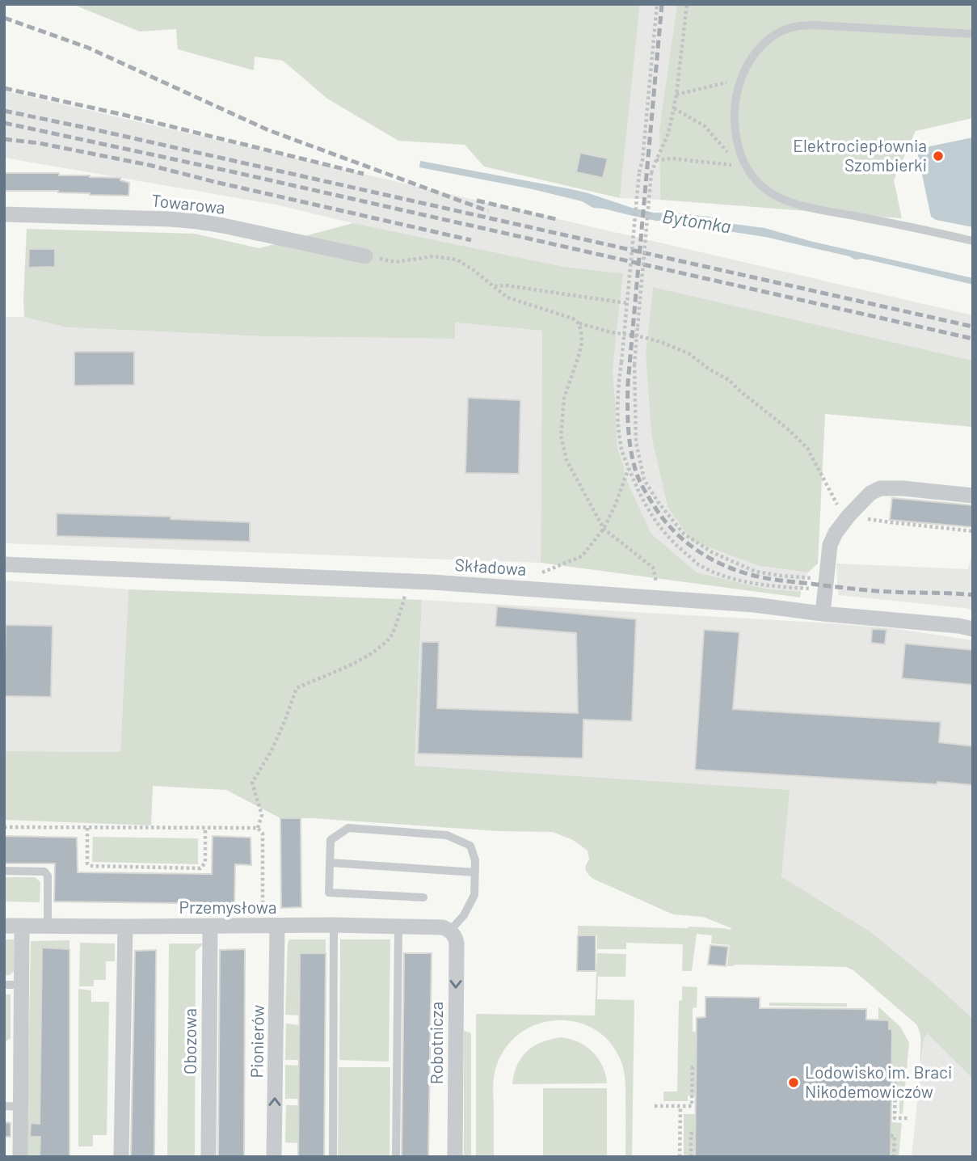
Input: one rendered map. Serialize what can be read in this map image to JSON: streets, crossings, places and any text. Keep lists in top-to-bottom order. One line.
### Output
{"streets":{"street":["Towarowa","Składowa","Przemysłowa","Obozowa","Pionierów","Robotnicza"]},"crossings":[["Przemysłowa","Obozowa"],["Przemysłowa","Pionierów"],["Przemysłowa","Robotnicza"]],"one_way":["Pionierów","Robotnicza"],"water":["Bytomka"],"places":["Elektrociepłownia Szombierki","Lodowisko im. Braci Nikodemowiczów"]}
